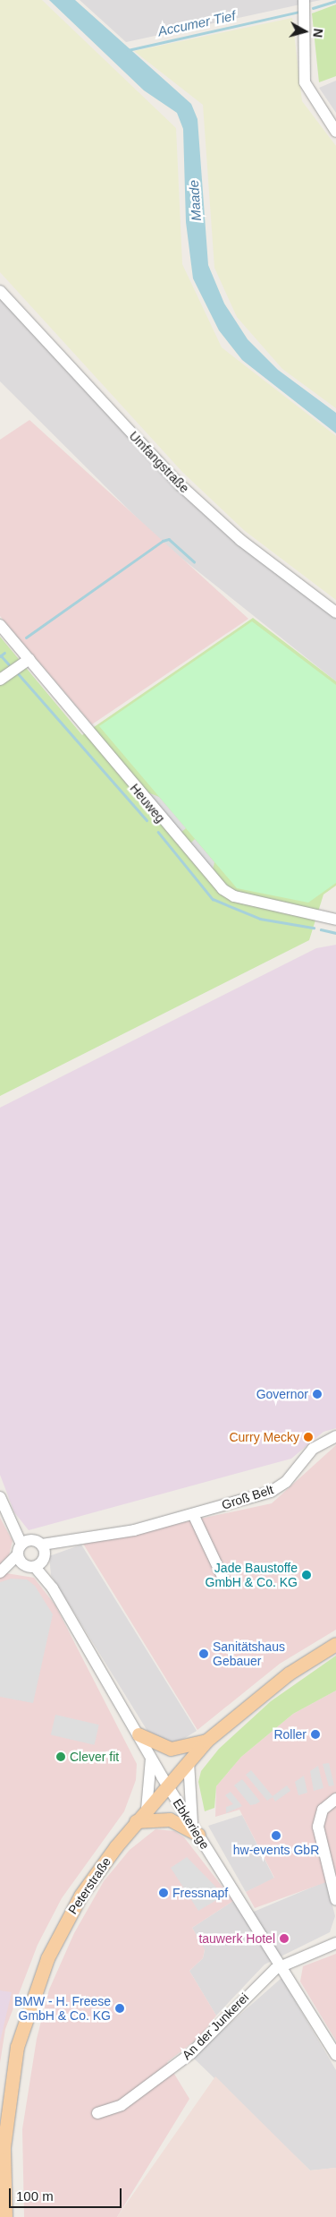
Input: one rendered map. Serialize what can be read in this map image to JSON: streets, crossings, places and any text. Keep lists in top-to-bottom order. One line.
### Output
{"streets":{"main road":["Peterstraße"],"street":["Umfangstraße","Heuweg","Groß Belt","Ebkeriege","An der Junkerei"]},"crossings":[["Groß Belt","Ebkeriege"],["Ebkeriege","Peterstraße"],["Ebkeriege","An der Junkerei"]],"water":["Accumer Tief","Maade"],"places":["Governor","Curry Mecky","Jade Baustoffe GmbH & Co. KG","Sanitätshaus Gebauer","Roller","Clever fit","hw-events GbR","Fressnapf","tauwerk Hotel","BMW - H. Freese GmbH & Co. KG"],"scale_bar":"100 m","north":"right"}
